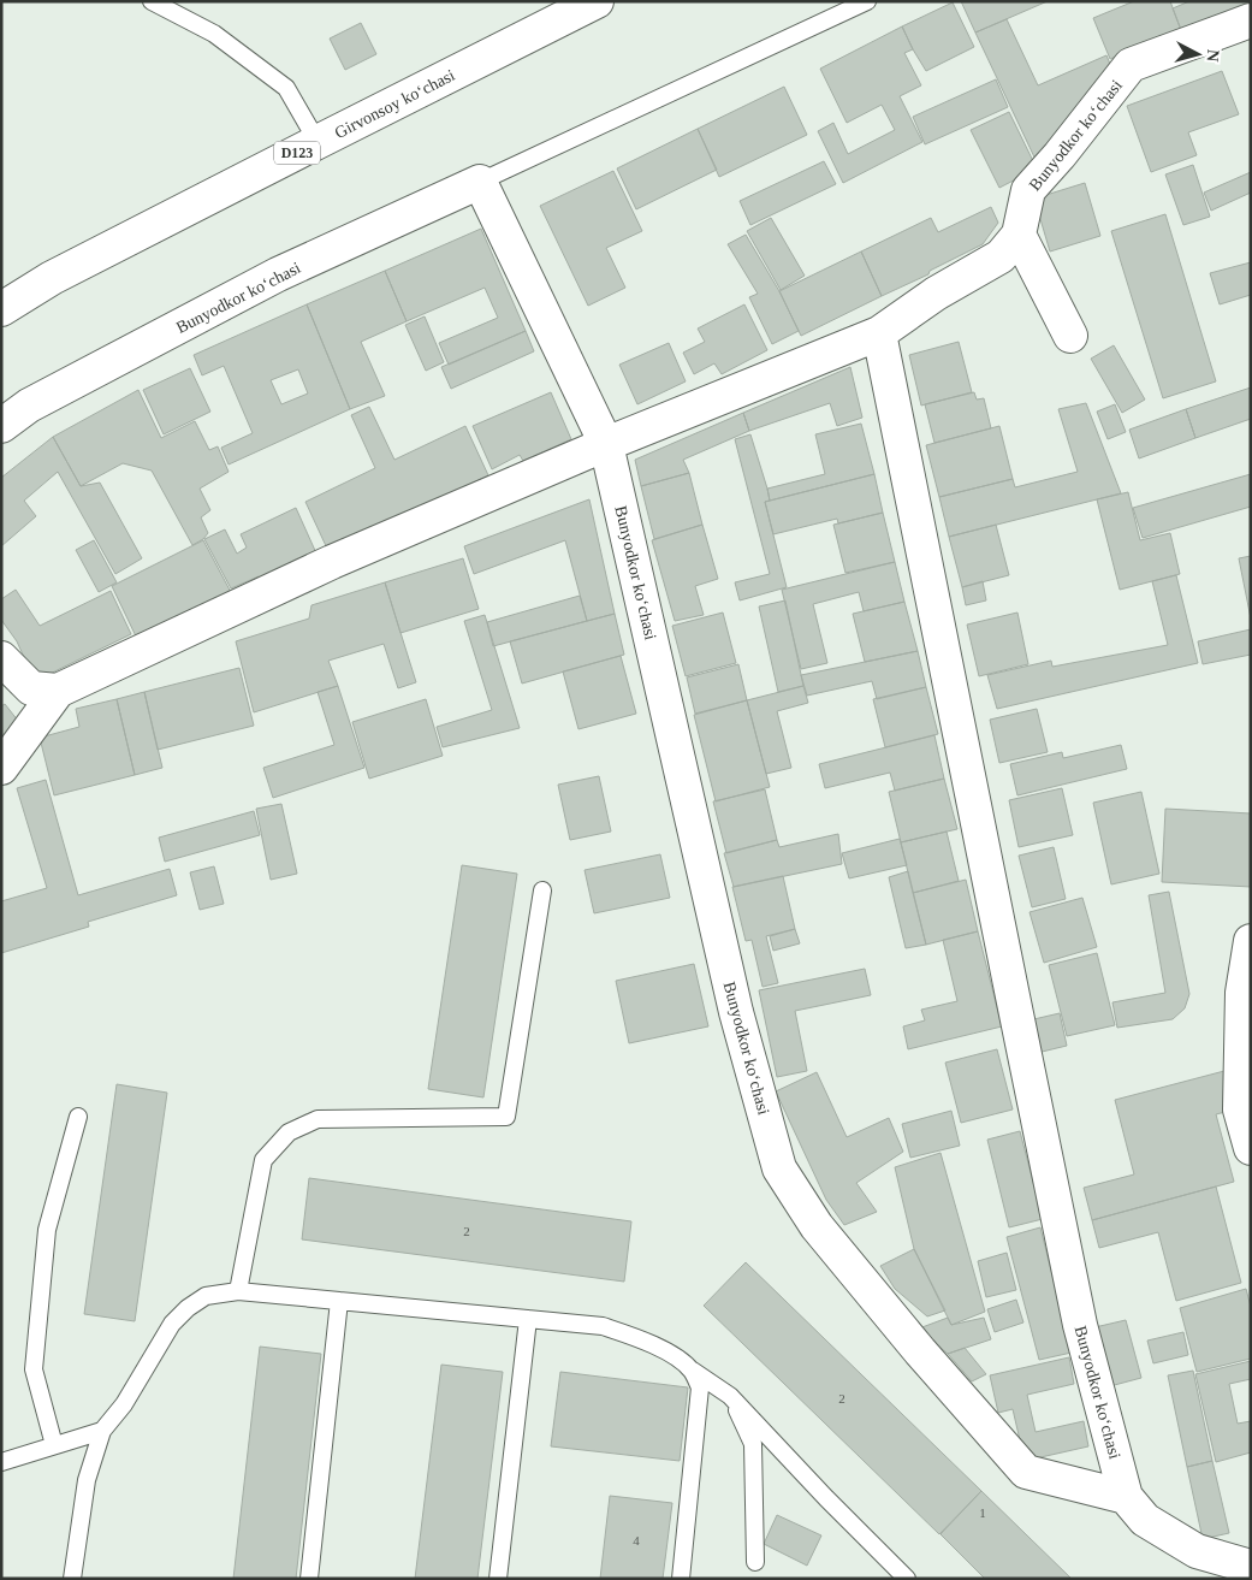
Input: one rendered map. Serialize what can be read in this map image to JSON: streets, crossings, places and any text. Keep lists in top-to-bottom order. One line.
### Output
{"streets":{"street":["Girvonsoy koʻchasi","Bunyodkor koʻchasi","D123"]},"house_numbers":["2","2","1","4"],"north":"right"}
